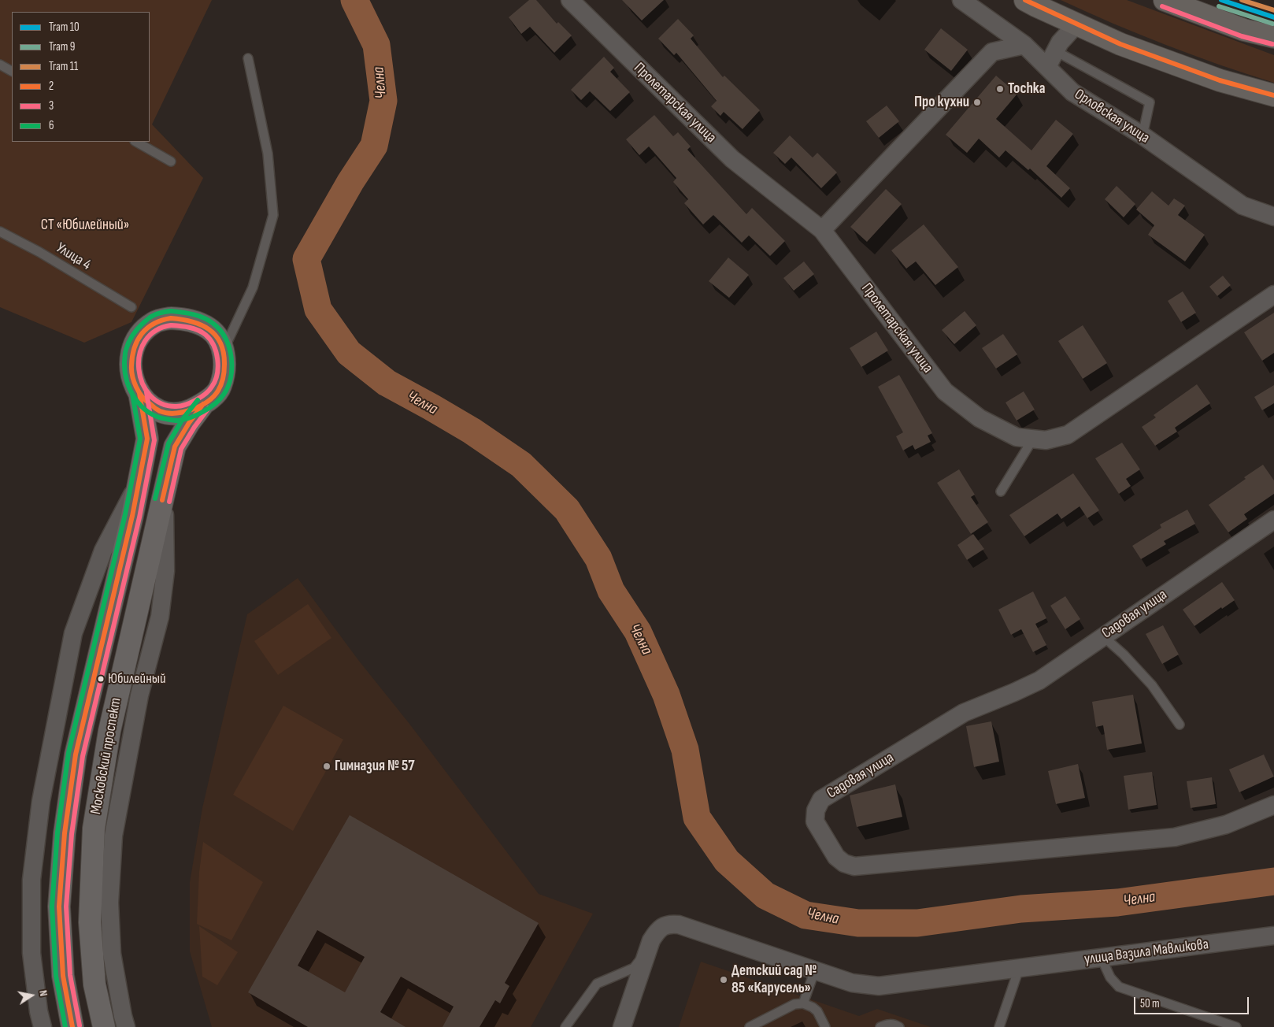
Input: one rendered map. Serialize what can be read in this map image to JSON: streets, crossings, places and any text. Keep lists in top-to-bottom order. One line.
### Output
{"streets":{"main road":["Московский проспект"],"street":["Пролетарская улица","Орловская улица","Садовая улица","улица Вазила Мавликова"],"lane":["Улица 4"]},"water":["Челна"],"parks":["СТ «Юбилейный»"],"places":["Tochka","Про кухни","Юбилейный","Гимназия № 57","Детский сад № 85 «Карусель»"],"lines":["tram line 10","tram line 11","transit line 2","tram line 9","transit line 3","transit line 6"],"legend":["Tram 10","Tram 9","Tram 11","2","3","6"],"scale_bar":"50 m","north":"right"}
